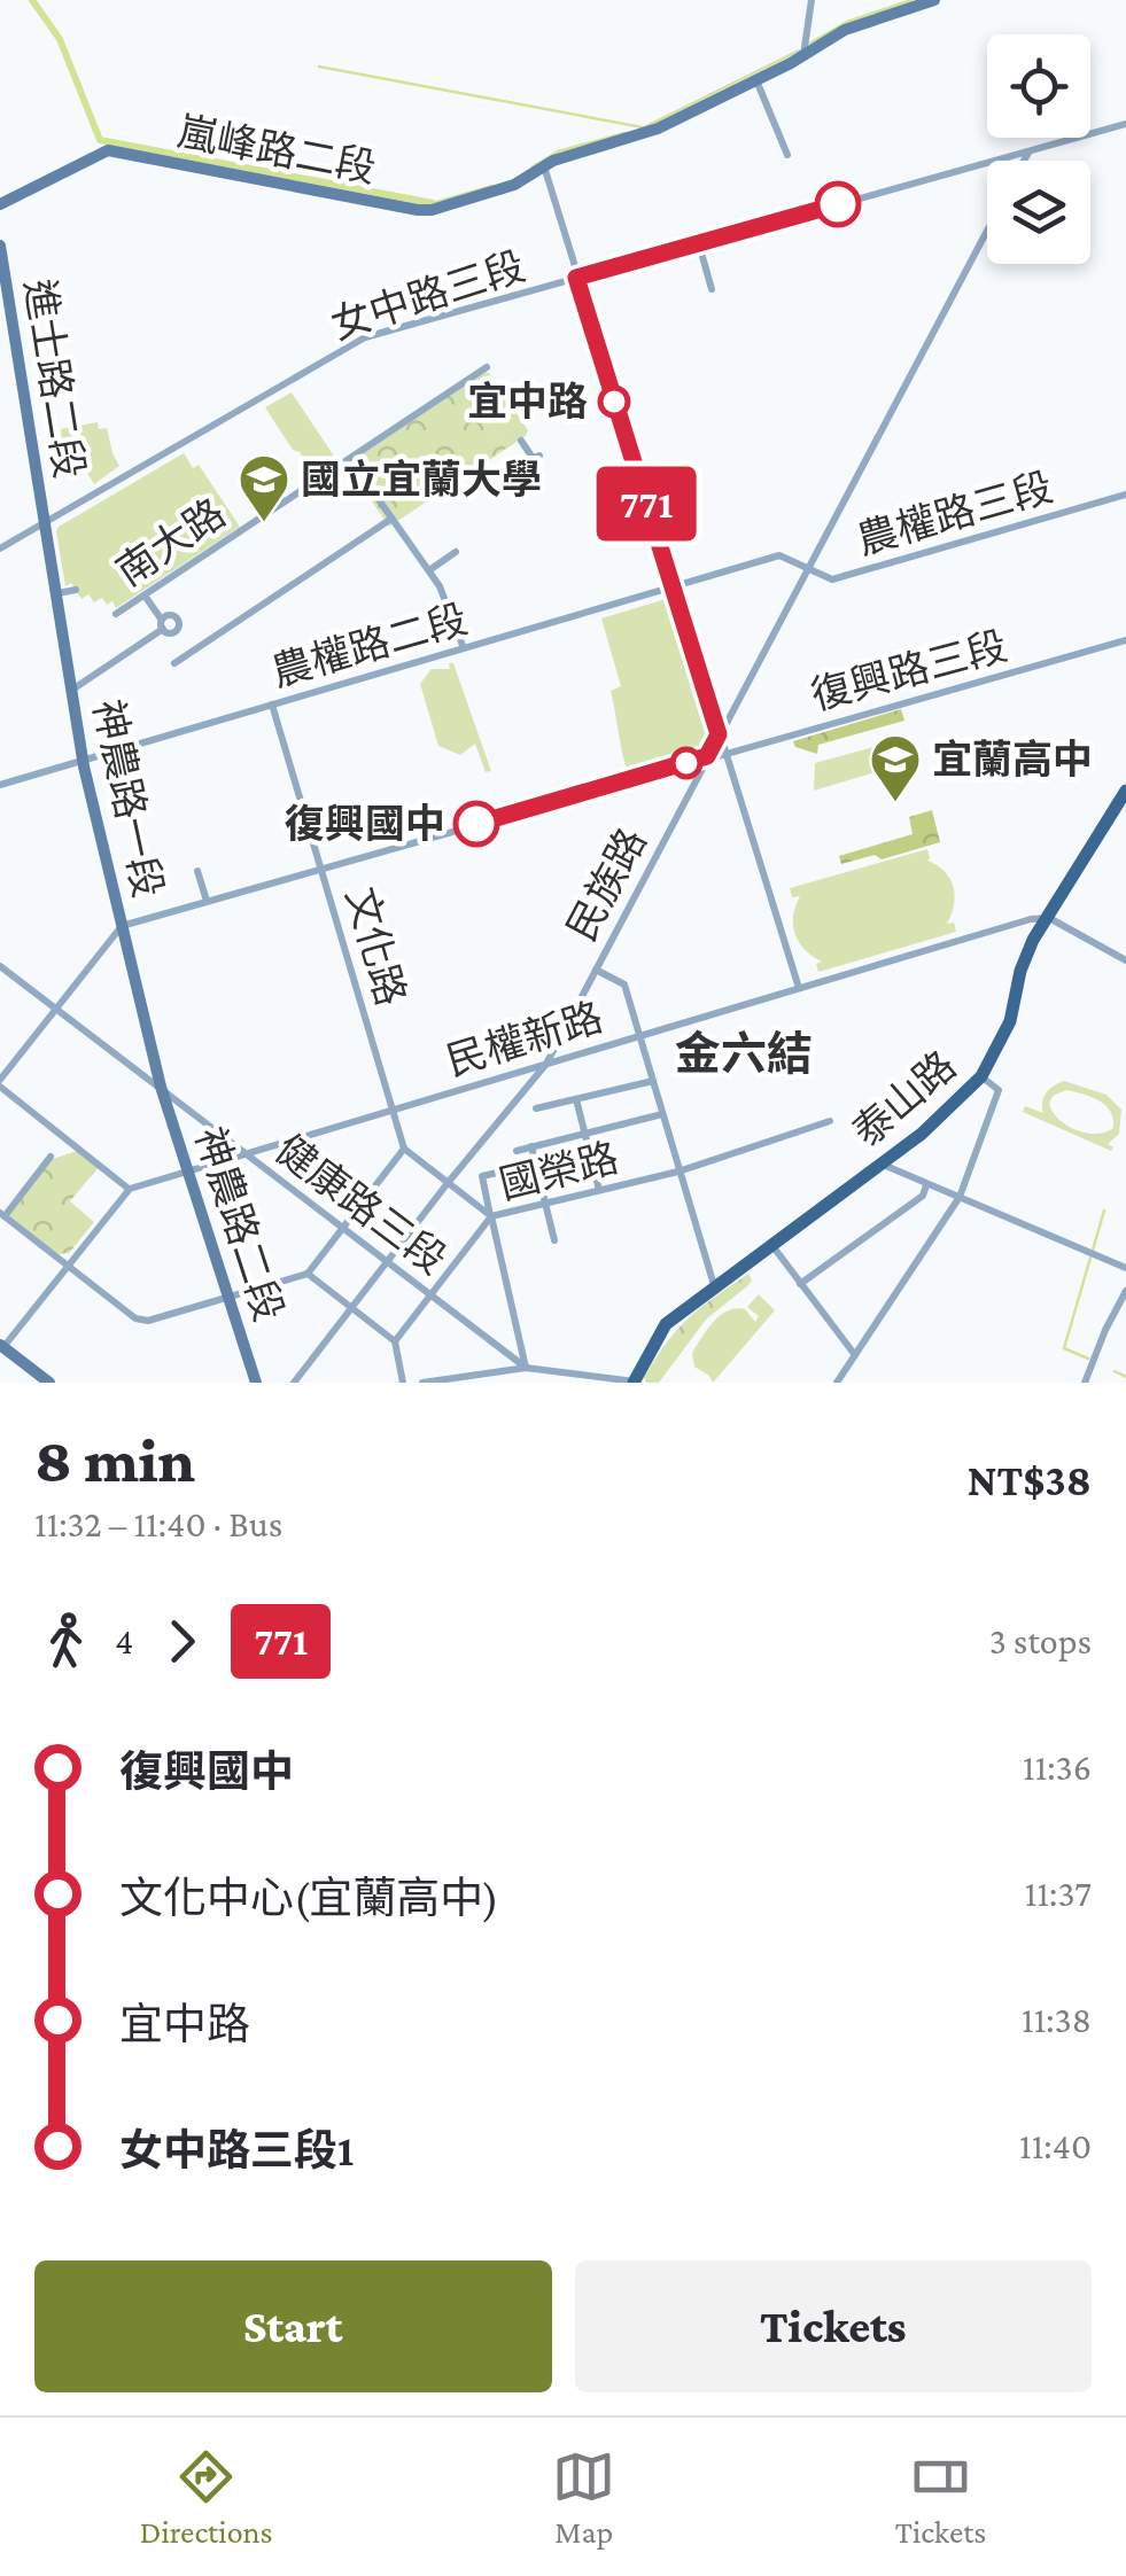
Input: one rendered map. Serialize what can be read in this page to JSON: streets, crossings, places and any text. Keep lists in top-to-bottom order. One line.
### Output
{"streets":{"main road":["泰山路"],"street":["嵐峰路二段","女中路三段","進士路二段","農權路三段","南大路","農權路二段","復興路三段","神農路一段","民族路","文化路","民權新路","國榮路","健康路三段","神農路二段"]},"crossings":[["女中路三段","進士路二段"],["女中路三段","神農路一段"],["進士路二段","神農路一段"],["農權路三段","農權路二段"],["農權路三段","民族路"],["農權路二段","神農路一段"],["農權路二段","文化路"],["復興路三段","神農路一段"],["復興路三段","民族路"],["復興路三段","文化路"],["神農路一段","健康路三段"],["神農路一段","神農路二段"],["民族路","民權新路"],["民族路","健康路三段"],["文化路","民權新路"],["民權新路","泰山路"],["民權新路","健康路三段"],["民權新路","神農路二段"],["國榮路","健康路三段"],["健康路三段","神農路二段"]],"districts":["金六結"],"places":{"other":["宜中路","復興國中"],"school or university":["國立宜蘭大學","宜蘭高中"]},"lines":["bus line 771"],"page":{"on_map":"771","heading":["8 min","11:32 – 11:40 · Bus","NT$38"],"legs":["4","771","3 stops"],"list":[{"name":"復興國中","value":"11:36"},{"name":"文化中心(宜蘭高中)","value":"11:37"},{"name":"宜中路","value":"11:38"},{"name":"女中路三段1","value":"11:40"}],"buttons":["Start","Tickets"],"tabs":["Directions","Map","Tickets"]}}
